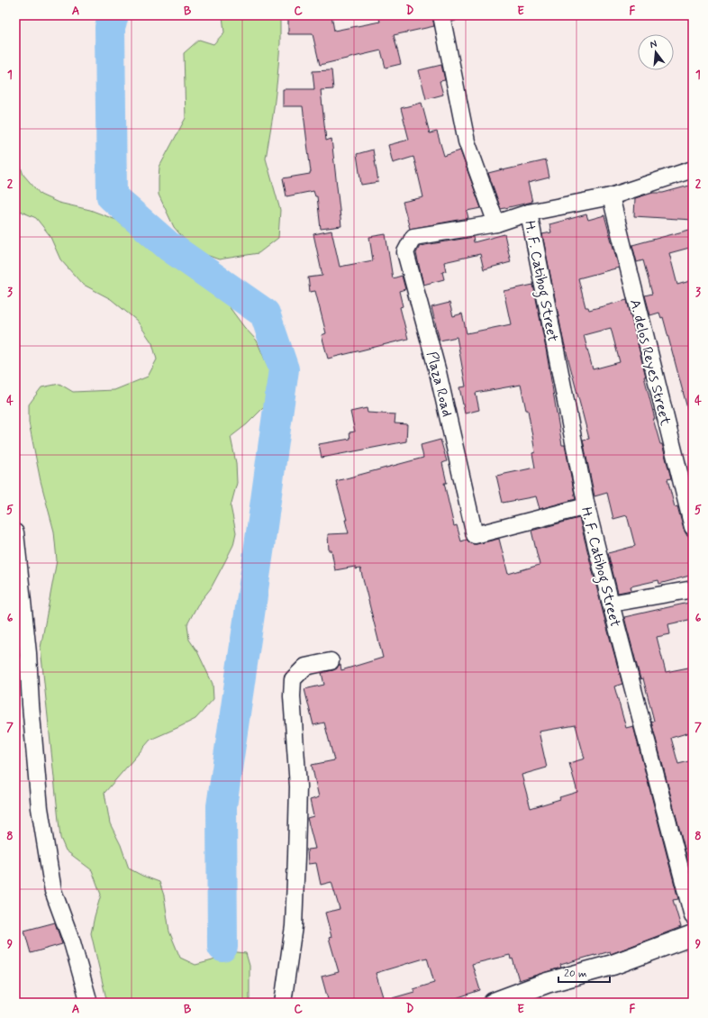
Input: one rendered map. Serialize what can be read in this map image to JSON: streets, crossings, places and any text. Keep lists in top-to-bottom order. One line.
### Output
{"streets":{"street":["H. F. Catibog Street","A. delos Reyes Street","Plaza Road"]},"crossings":[["H. F. Catibog Street","Plaza Road"],["A. delos Reyes Street","Plaza Road"]],"scale_bar":"20 m","north":"top","grid":{"columns":["A","B","C","D","E","F"],"rows":["1","2","3","4","5","6","7","8","9"]}}
